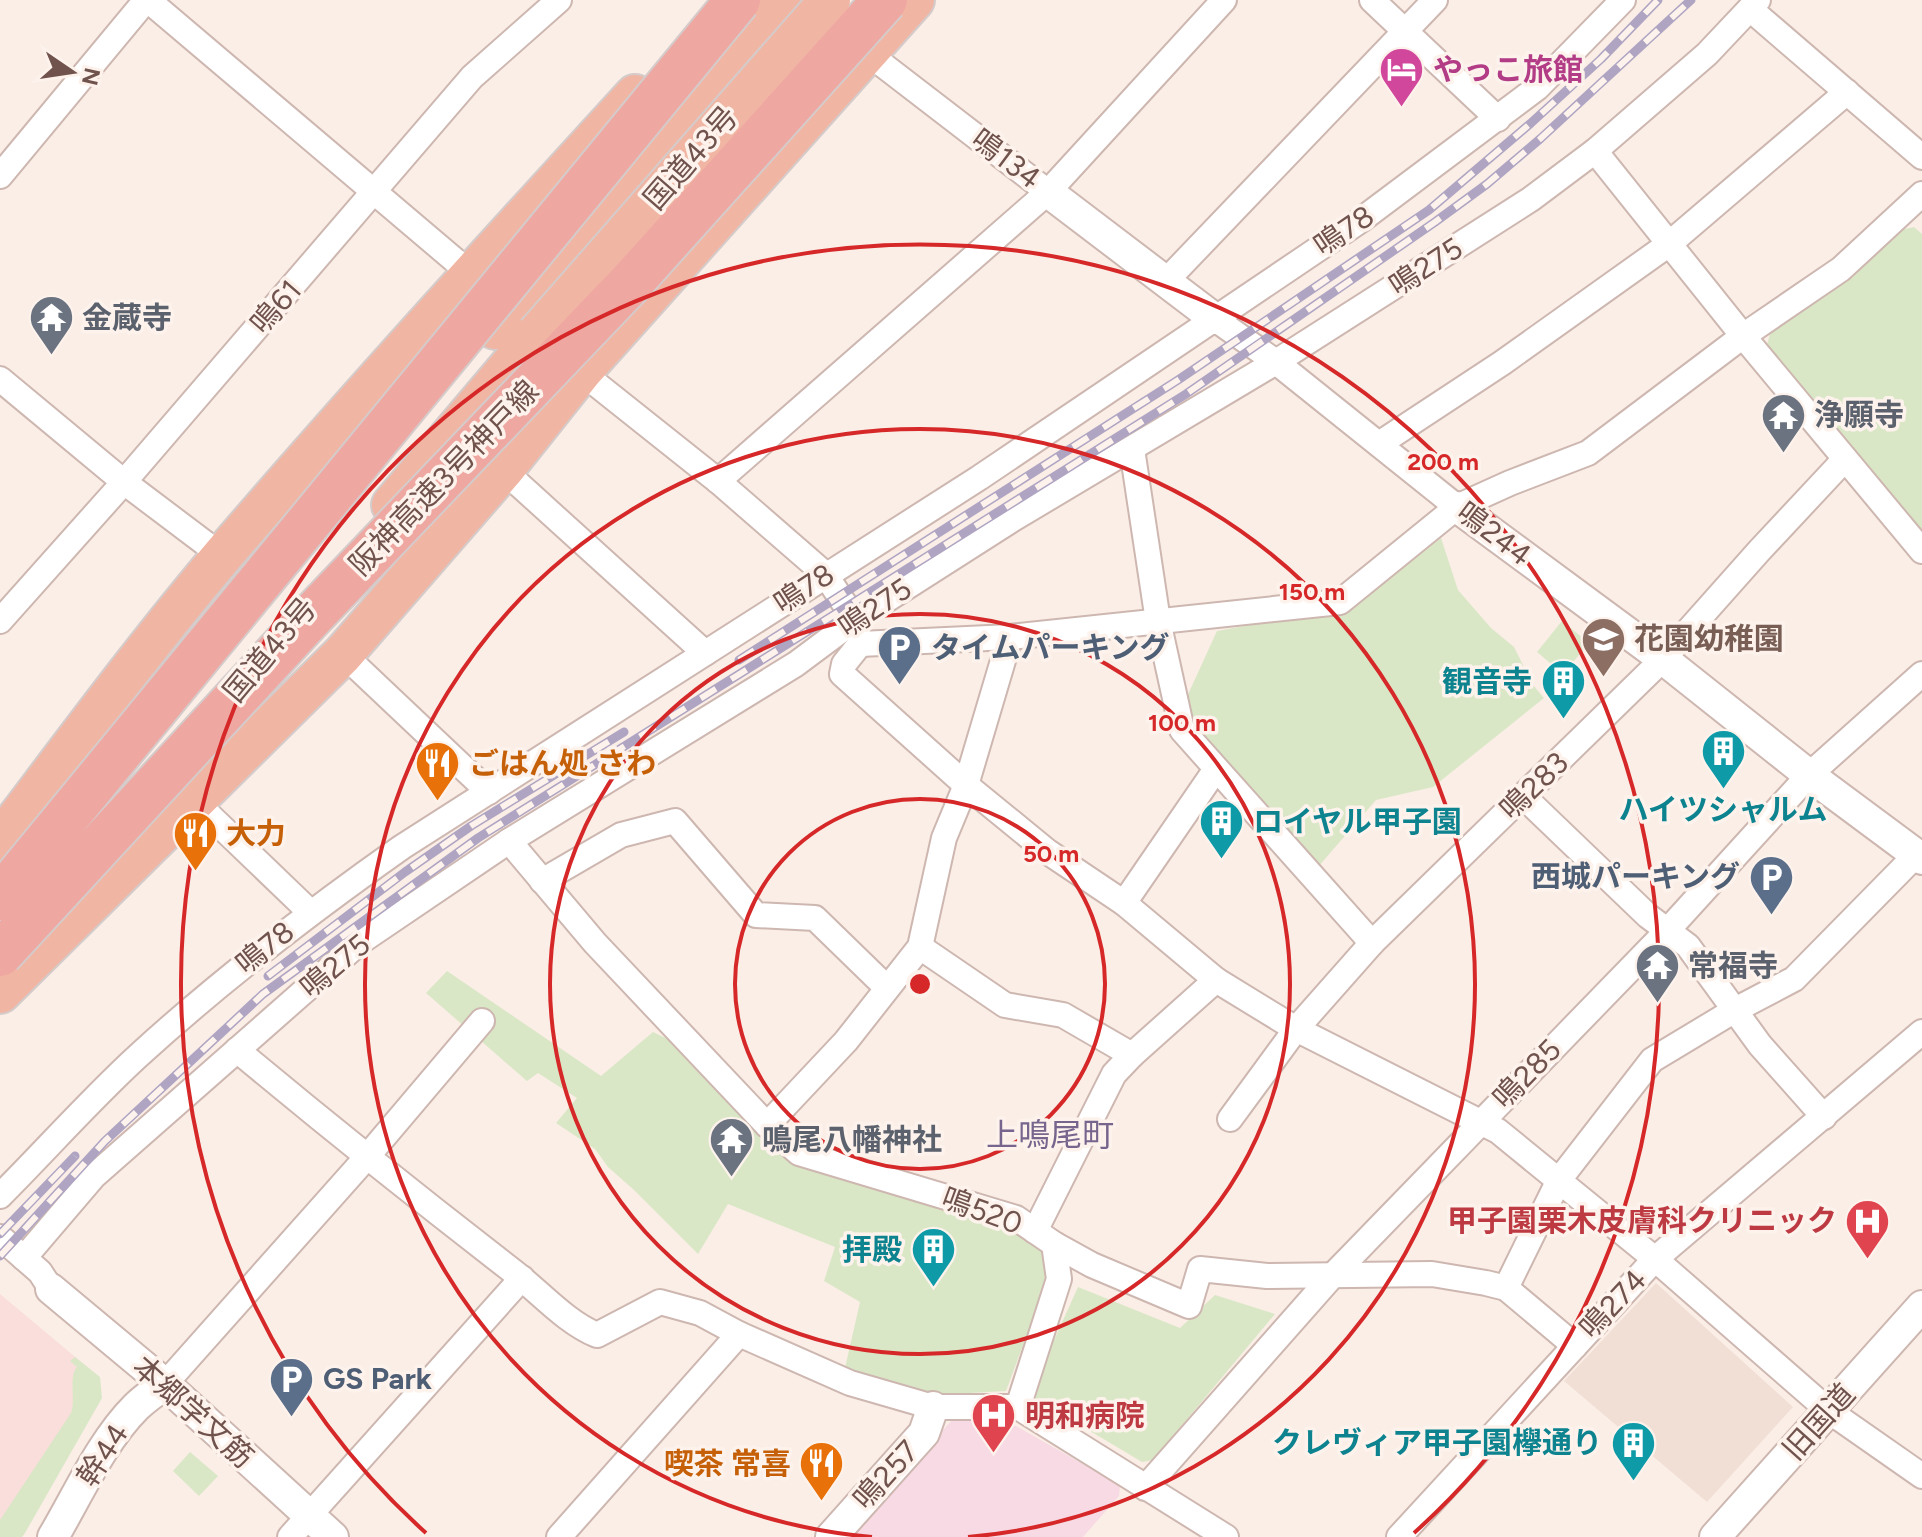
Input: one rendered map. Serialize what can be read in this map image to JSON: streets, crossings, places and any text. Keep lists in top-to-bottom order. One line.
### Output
{"streets":{"highway":["国道43号","阪神高速3号神戸線"],"street":["鳴134","鳴78","鳴275","鳴61","鳴244","鳴283","鳴285","鳴520","鳴274","本郷学文筋","旧国道","幹44","鳴257"]},"crossings":[["鳴134","鳴78"],["鳴134","鳴244"],["鳴78","鳴244"],["鳴275","鳴244"],["鳴275","鳴520"],["鳴275","本郷学文筋"],["鳴244","鳴283"],["鳴244","鳴285"],["鳴285","鳴520"],["鳴520","鳴274"],["本郷学文筋","幹44"]],"districts":["上鳴尾町"],"places":{"hotel":["やっこ旅館"],"temple":["金蔵寺","浄願寺","常福寺","鳴尾八幡神社"],"school or university":["花園幼稚園"],"parking":["タイムパーキング","西城パーキング","GS Park"],"building":["観音寺","ハイツシャルム","ロイヤル甲子園","拝殿","クレヴィア甲子園欅通り"],"restaurant":["ごはん処 さわ","大力","喫茶 常喜"],"hospital":["甲子園栗木皮膚科クリニック","明和病院"]},"north":"right","rings":["200 m","150 m","100 m","50 m"]}
